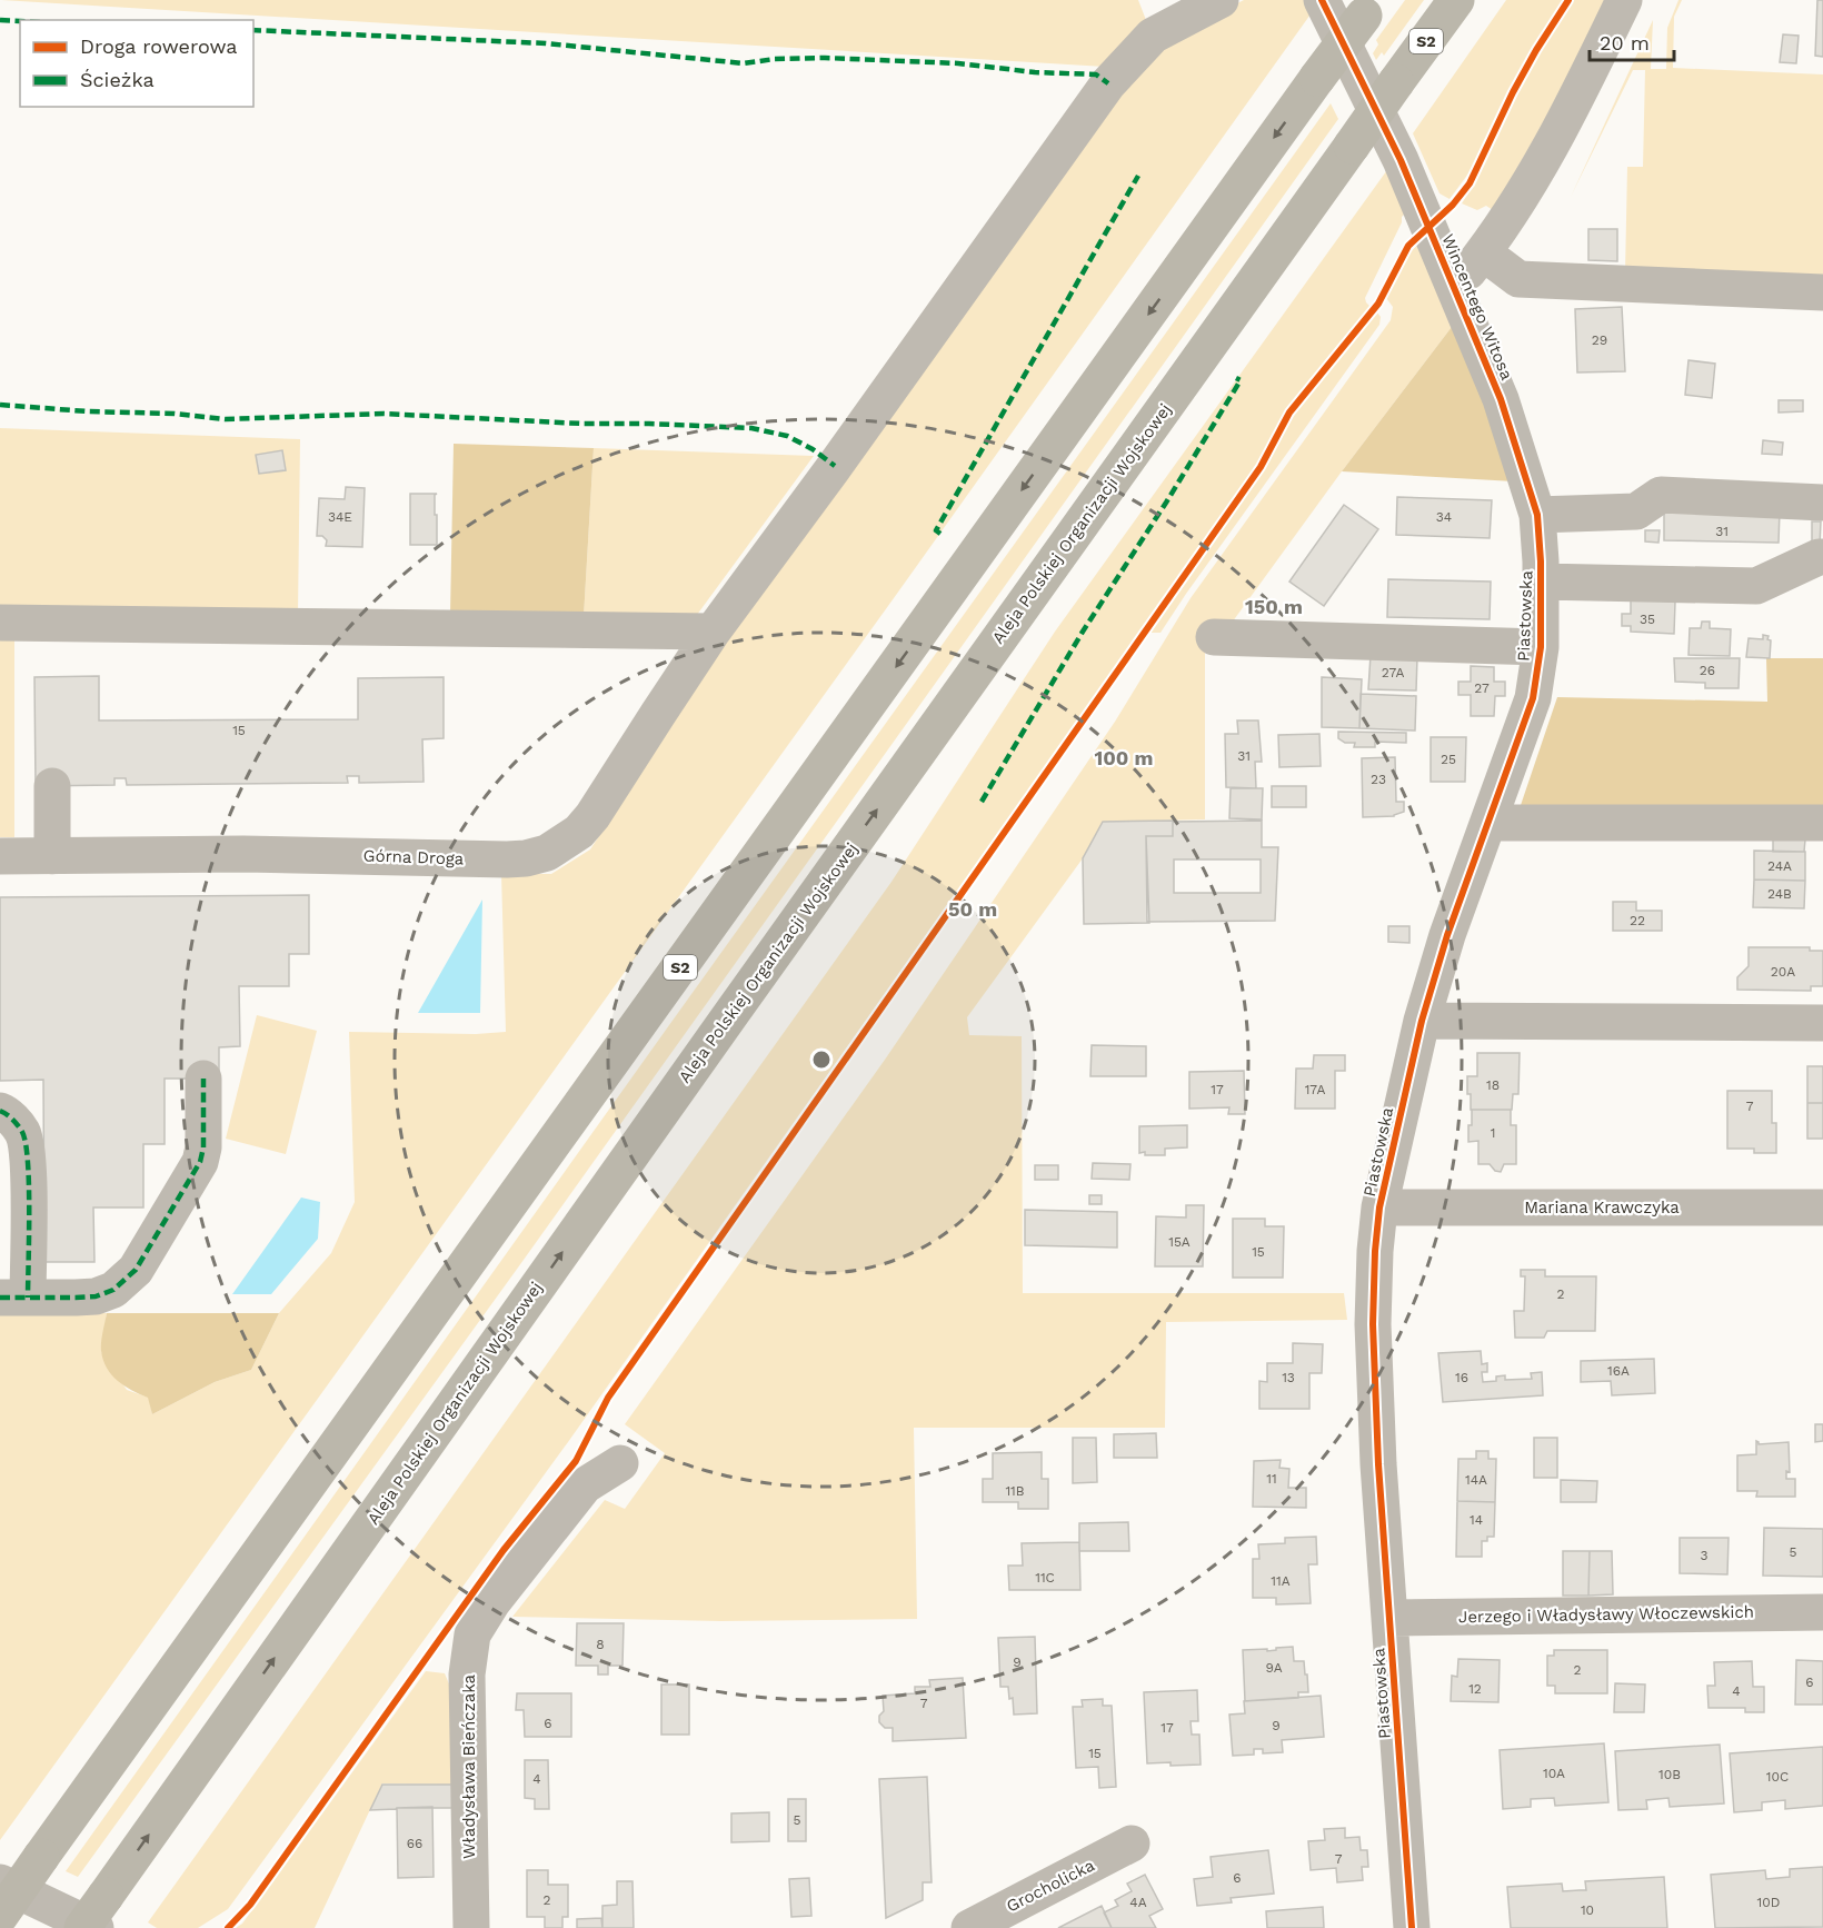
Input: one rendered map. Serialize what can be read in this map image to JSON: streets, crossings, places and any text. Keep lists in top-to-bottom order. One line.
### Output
{"streets":{"highway":["S2","Aleja Polskiej Organizacji Wojskowej"],"street":["Wincentego Witosa","Piastowska","Górna Droga","Mariana Krawczyka","Jerzego i Władysławy Włoczewskich","Władysława Bieńczaka","Grocholicka"]},"crossings":[["Wincentego Witosa","Piastowska"],["Piastowska","Mariana Krawczyka"],["Piastowska","Jerzego i Władysławy Włoczewskich"]],"house_numbers":["29","34E","34","31","35","26","27A","27","15","31","25","23","24A","24B","22","20A","18","17","17A","7","1","15A","15","2","16A","13","16","11","14A","11B","14","5","3","11C","11A","8","9","9A","2","6","12","4","7","6","9","17","15","10A","10B","10C","4","5","66","7","6","2","4A","10D","10"],"legend":["Droga rowerowa","Ścieżka"],"scale_bar":"20 m","rings":["150 m","100 m","50 m"]}
